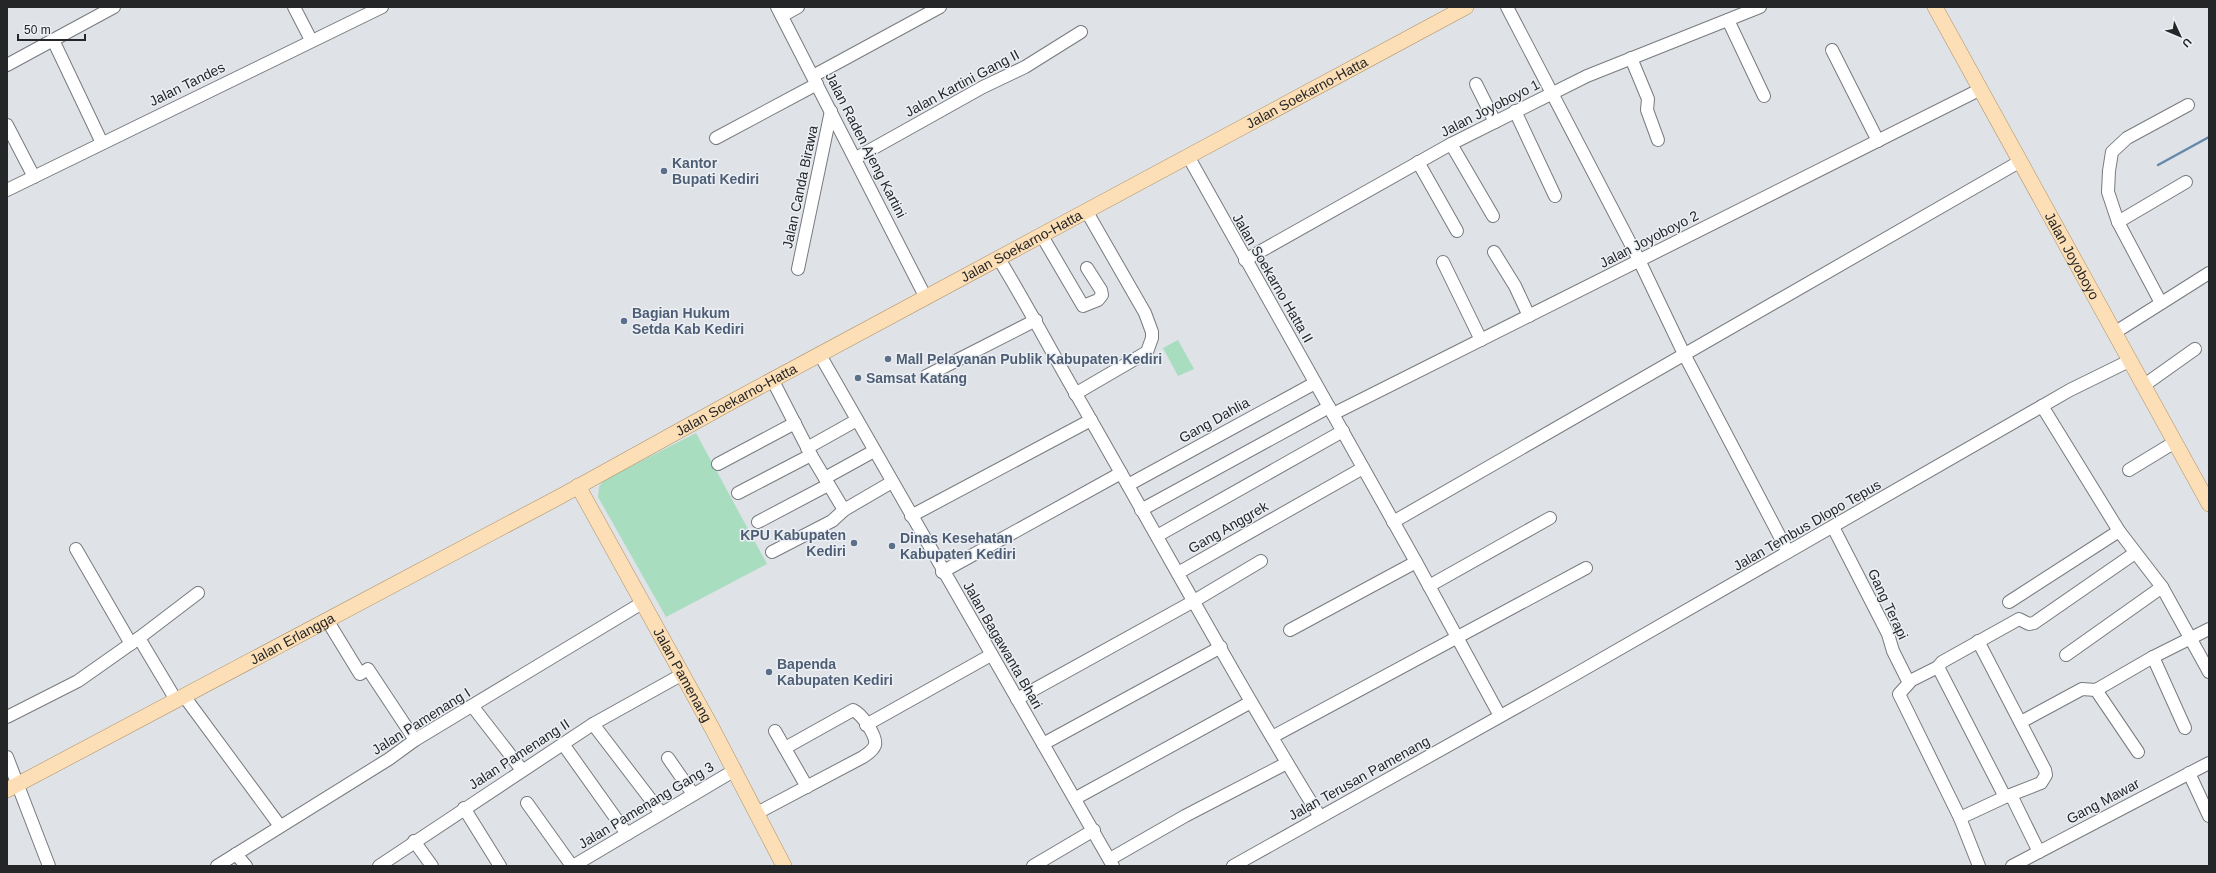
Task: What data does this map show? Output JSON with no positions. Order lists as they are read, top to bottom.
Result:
{
  "streets": {
    "main road": [
      "Jalan Soekarno-Hatta",
      "Jalan Joyoboyo",
      "Jalan Erlangga",
      "Jalan Pamenang"
    ],
    "street": [
      "Jalan Kartini Gang II",
      "Jalan Tandes",
      "Jalan Joyoboyo 1",
      "Jalan Raden Ajeng Kartini",
      "Jalan Canda Birawa",
      "Jalan Joyoboyo 2",
      "Jalan Soekarno Hatta II",
      "Gang Dahlia",
      "Jalan Tembus Dlopo Tepus",
      "Gang Anggrek",
      "Gang Terapi",
      "Jalan Bagawanta Bhari",
      "Jalan Pamenang I",
      "Jalan Pamenang II",
      "Jalan Terusan Pamenang",
      "Gang Mawar",
      "Jalan Pamenang Gang 3"
    ]
  },
  "crossings": [
    ["Jalan Kartini Gang II", "Jalan Raden Ajeng Kartini"],
    ["Jalan Soekarno-Hatta", "Jalan Raden Ajeng Kartini"],
    ["Jalan Soekarno-Hatta", "Jalan Soekarno Hatta II"],
    ["Jalan Soekarno-Hatta", "Jalan Erlangga"],
    ["Jalan Soekarno-Hatta", "Jalan Bagawanta Bhari"],
    ["Jalan Soekarno-Hatta", "Jalan Pamenang"],
    ["Jalan Joyoboyo 1", "Jalan Soekarno Hatta II"],
    ["Jalan Raden Ajeng Kartini", "Jalan Canda Birawa"],
    ["Jalan Joyoboyo 2", "Jalan Joyoboyo"],
    ["Jalan Joyoboyo 2", "Jalan Soekarno Hatta II"],
    ["Jalan Joyoboyo", "Jalan Tembus Dlopo Tepus"],
    ["Jalan Soekarno Hatta II", "Gang Dahlia"],
    ["Jalan Soekarno Hatta II", "Jalan Tembus Dlopo Tepus"],
    ["Jalan Soekarno Hatta II", "Gang Anggrek"],
    ["Jalan Soekarno Hatta II", "Jalan Terusan Pamenang"],
    ["Jalan Tembus Dlopo Tepus", "Gang Terapi"],
    ["Jalan Tembus Dlopo Tepus", "Jalan Terusan Pamenang"],
    ["Jalan Erlangga", "Jalan Pamenang"],
    ["Jalan Pamenang", "Jalan Pamenang I"],
    ["Jalan Pamenang", "Jalan Pamenang II"],
    ["Jalan Pamenang", "Jalan Pamenang Gang 3"]
  ],
  "places": [
    "Kantor Bupati Kediri",
    "Bagian Hukum Setda Kab Kediri",
    "Mall Pelayanan Publik Kabupaten Kediri",
    "Samsat Katang",
    "KPU Kabupaten Kediri",
    "Dinas Kesehatan Kabupaten Kediri",
    "Bapenda Kabupaten Kediri"
  ],
  "scale_bar": "50 m",
  "north": "bottom right"
}
